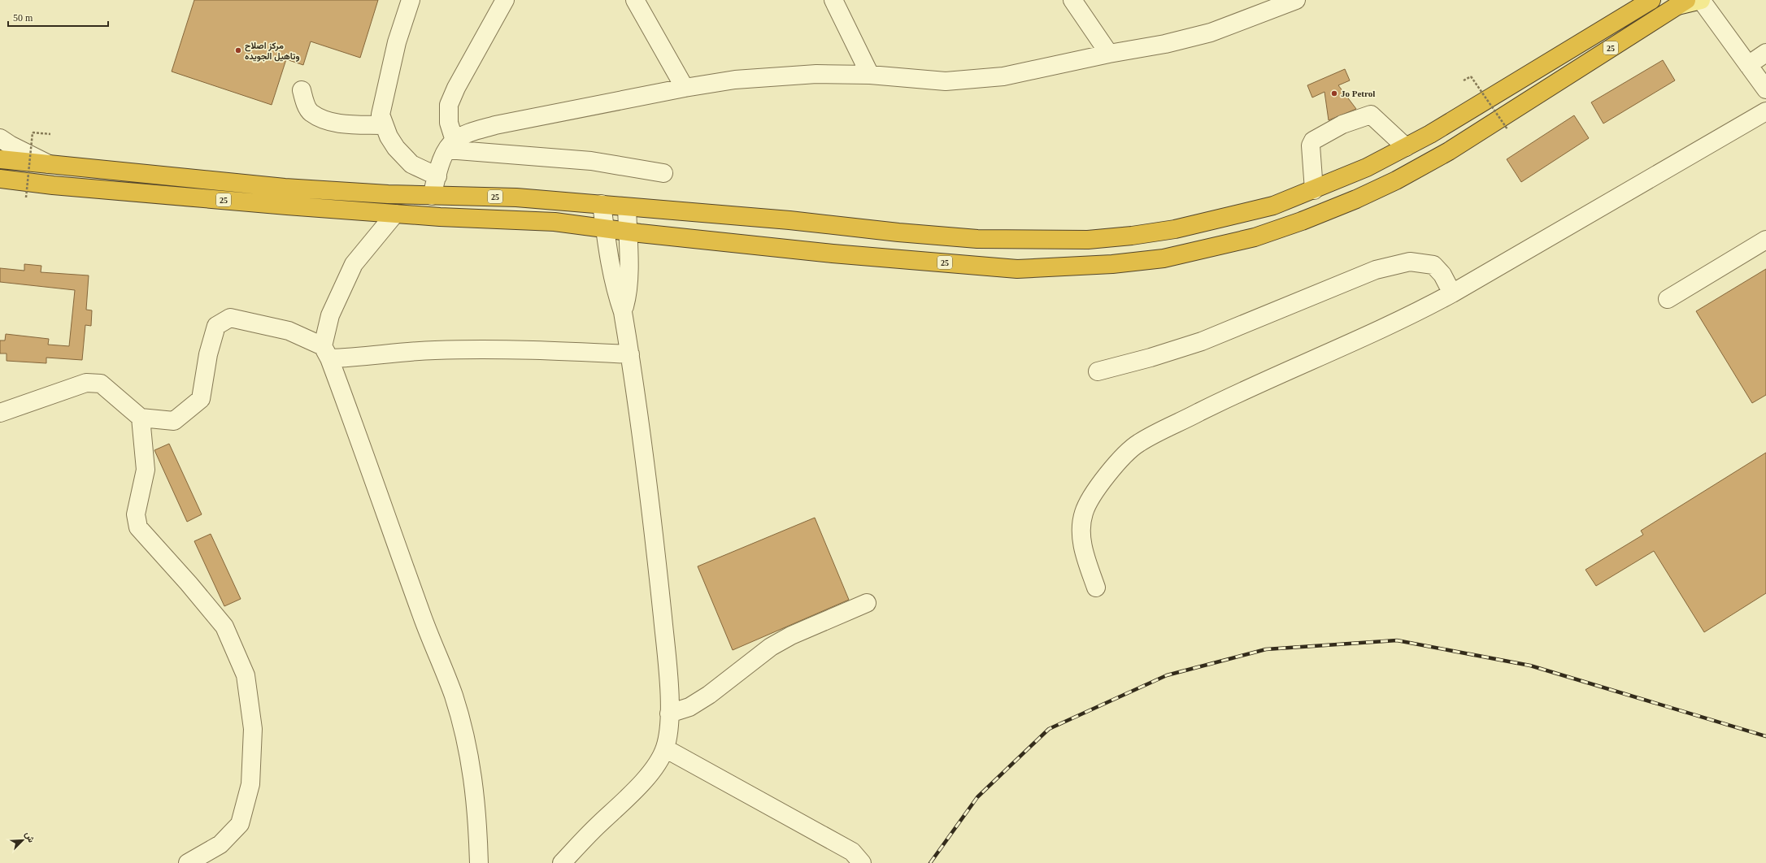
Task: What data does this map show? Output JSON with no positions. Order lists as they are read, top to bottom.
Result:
{
  "streets": {
    "highway": ["25"]
  },
  "places": ["مركز اصلاح وتاهيل الجويده", "Jo Petrol"],
  "scale_bar": "50 m",
  "north": "top right"
}
